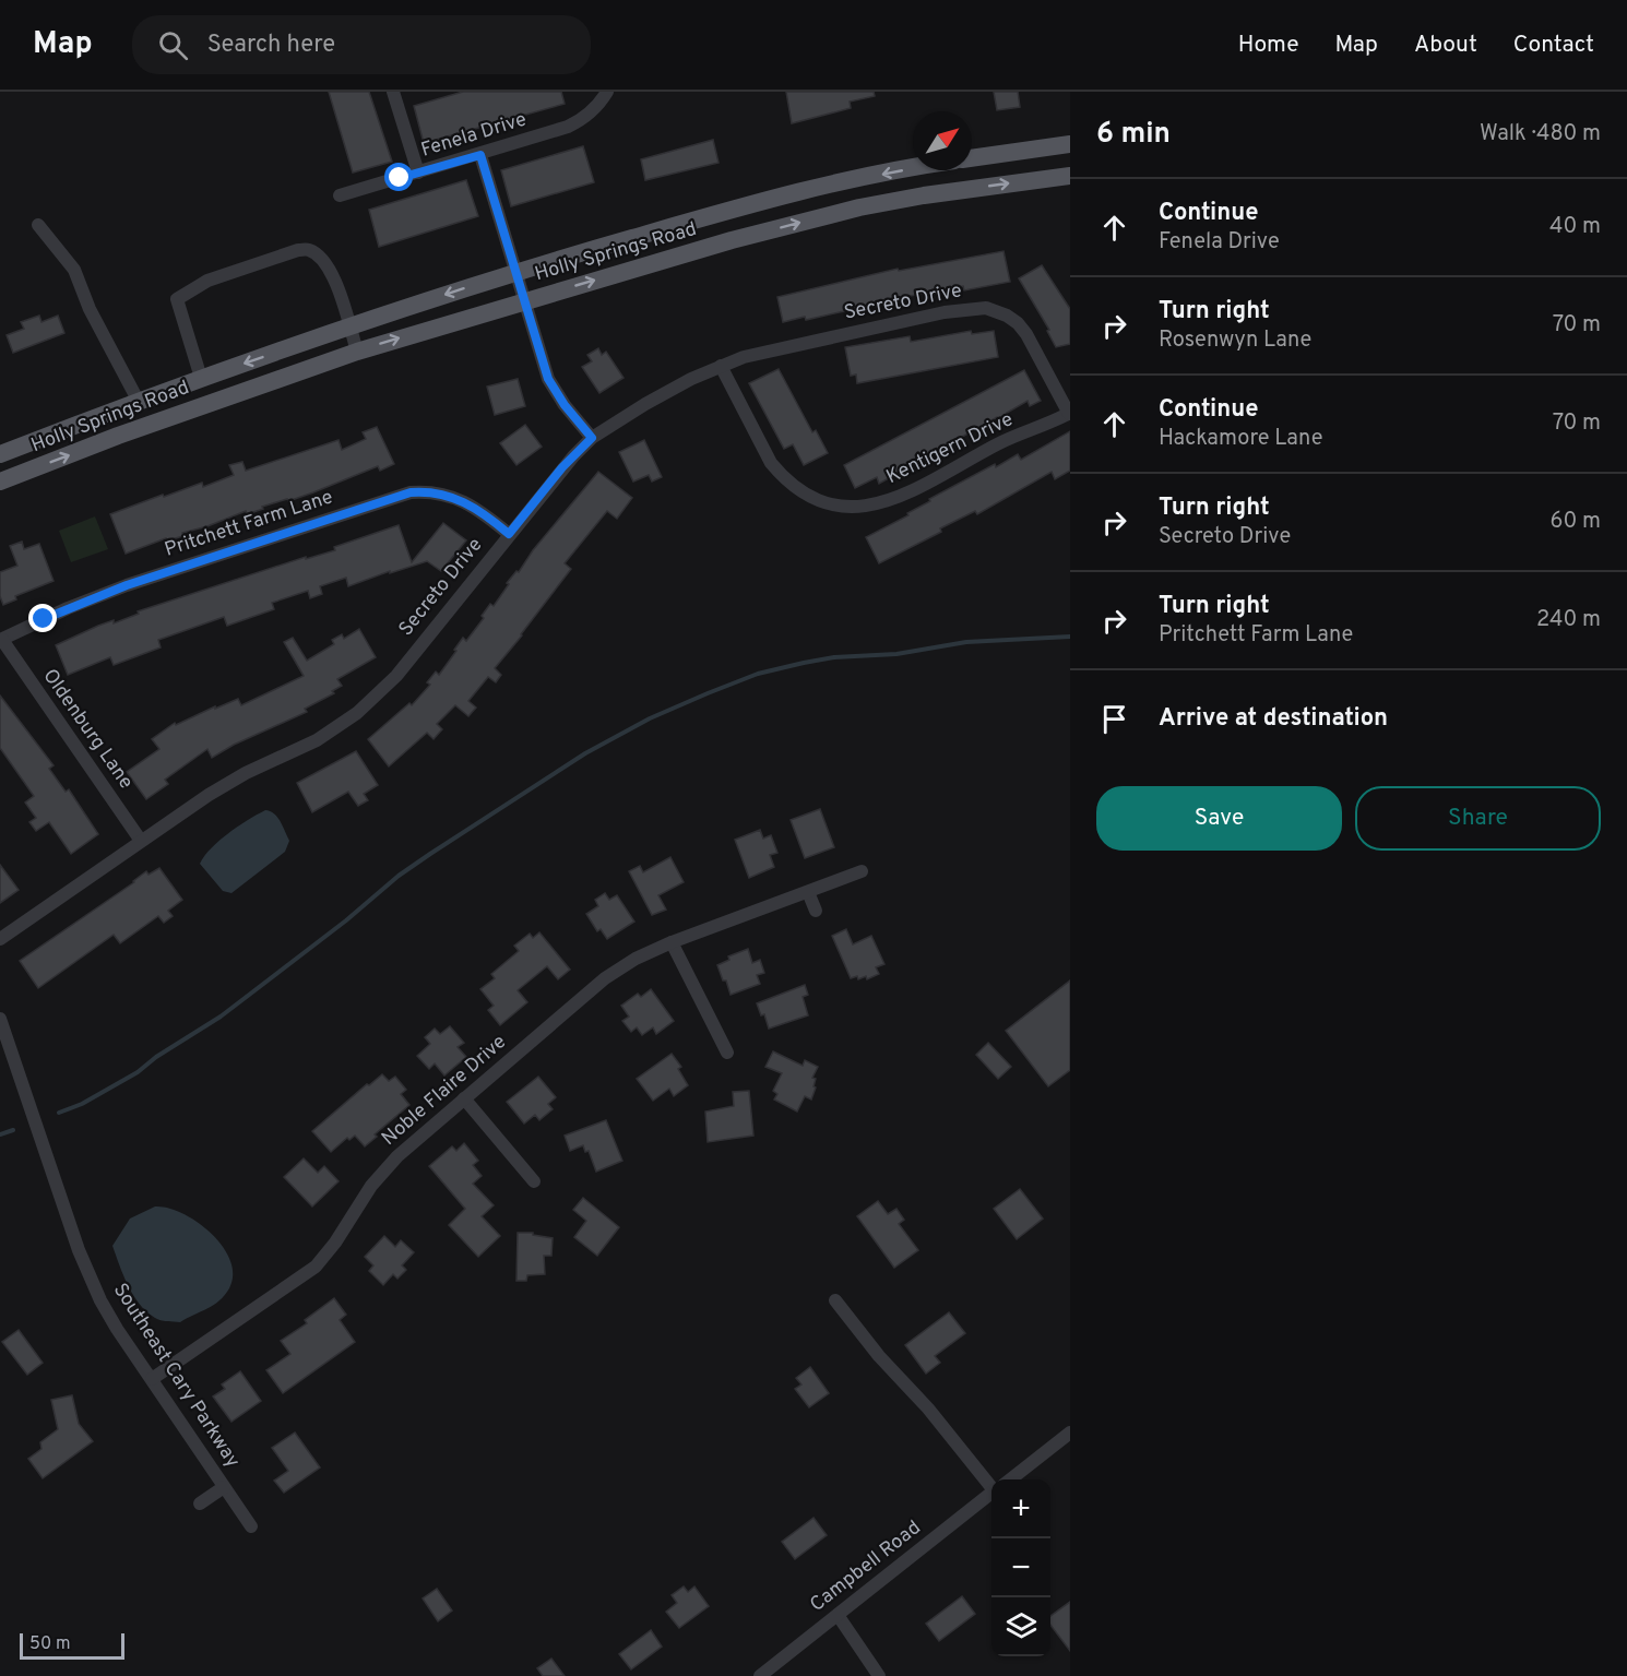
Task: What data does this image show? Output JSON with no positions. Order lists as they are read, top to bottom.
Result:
{
  "streets": {
    "main road": ["Holly Springs Road"],
    "street": [
      "Fenela Drive",
      "Secreto Drive",
      "Kentigern Drive",
      "Pritchett Farm Lane",
      "Oldenburg Lane",
      "Noble Flaire Drive",
      "Southeast Cary Parkway",
      "Campbell Road"
    ]
  },
  "crossings": [
    ["Secreto Drive", "Kentigern Drive"],
    ["Secreto Drive", "Pritchett Farm Lane"],
    ["Secreto Drive", "Oldenburg Lane"],
    ["Pritchett Farm Lane", "Oldenburg Lane"],
    ["Noble Flaire Drive", "Southeast Cary Parkway"]
  ],
  "scale_bar": "50 m",
  "north": "top right",
  "page": {
    "header": "Map",
    "search": "Search here",
    "nav": [
      "Home",
      "Map",
      "About",
      "Contact"
    ],
    "heading": ["6 min", "Walk · 480 m"],
    "list": [
      ["Continue", "Fenela Drive", "40 m"],
      ["Turn right", "Rosenwyn Lane", "70 m"],
      ["Continue", "Hackamore Lane", "70 m"],
      ["Turn right", "Secreto Drive", "60 m"],
      ["Turn right", "Pritchett Farm Lane", "240 m"],
      "Arrive at destination"
    ],
    "buttons": ["Save", "Share"],
    "map_buttons": ["+", "−"],
    "scale": "50 m"
  }
}
